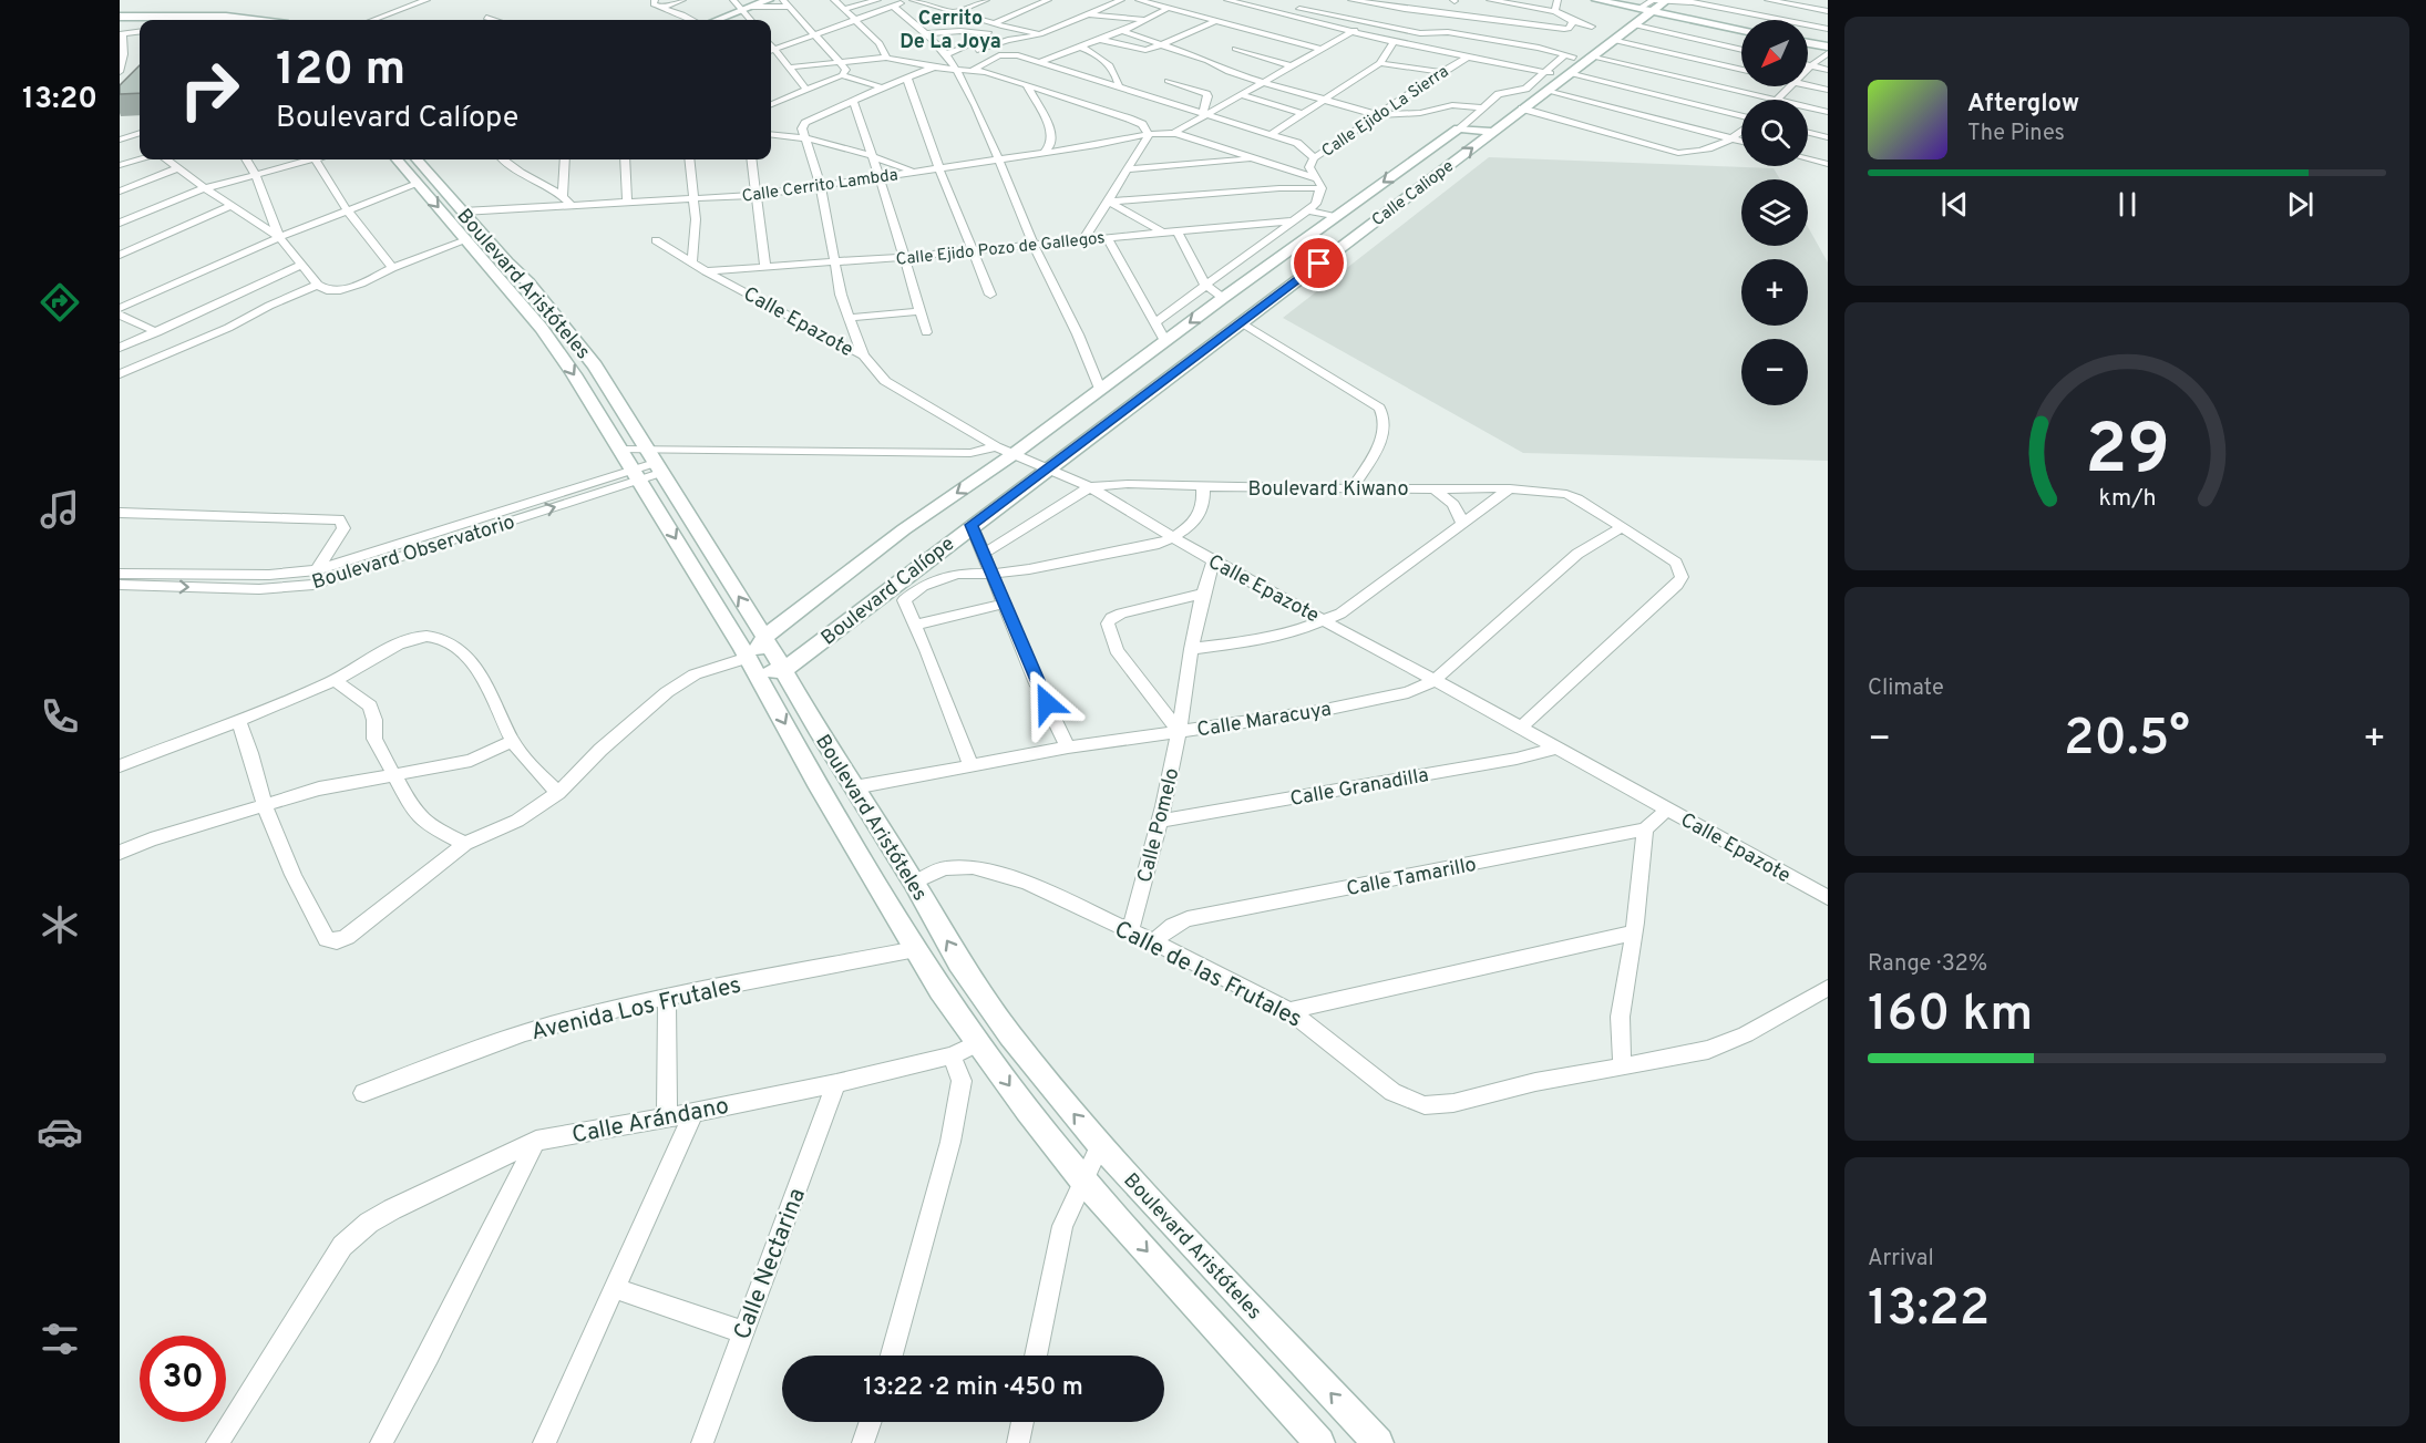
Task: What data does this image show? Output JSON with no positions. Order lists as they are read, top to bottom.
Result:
{
  "streets": {
    "street": [
      "Calle Ejido La Sierra",
      "Calle Cerrito Lambda",
      "Calle Caliope",
      "Calle Ejido Pozo de Gallegos",
      "Boulevard Aristóteles",
      "Calle Epazote",
      "Boulevard Kiwano",
      "Boulevard Observatorio",
      "Boulevard Calíope",
      "Calle Maracuya",
      "Calle Granadilla",
      "Calle Pomelo",
      "Calle Tamarillo",
      "Calle de las Frutales",
      "Avenida Los Frutales",
      "Calle Arándano",
      "Calle Nectarina"
    ]
  },
  "crossings": [
    ["Calle Ejido La Sierra", "Calle Ejido Pozo de Gallegos"],
    ["Calle Cerrito Lambda", "Boulevard Aristóteles"],
    ["Calle Caliope", "Calle Epazote"],
    ["Calle Caliope", "Boulevard Calíope"],
    ["Calle Ejido Pozo de Gallegos", "Calle Epazote"],
    ["Boulevard Aristóteles", "Boulevard Observatorio"],
    ["Boulevard Aristóteles", "Boulevard Calíope"],
    ["Boulevard Aristóteles", "Calle Maracuya"],
    ["Boulevard Aristóteles", "Calle de las Frutales"],
    ["Boulevard Aristóteles", "Avenida Los Frutales"],
    ["Boulevard Aristóteles", "Calle Arándano"],
    ["Calle Epazote", "Boulevard Kiwano"],
    ["Calle Epazote", "Boulevard Calíope"],
    ["Calle Epazote", "Calle Maracuya"],
    ["Calle Epazote", "Calle Granadilla"],
    ["Calle Epazote", "Calle Pomelo"],
    ["Boulevard Kiwano", "Calle Maracuya"],
    ["Calle Maracuya", "Calle Pomelo"],
    ["Calle Granadilla", "Calle Pomelo"],
    ["Calle Pomelo", "Calle de las Frutales"],
    ["Calle Tamarillo", "Calle de las Frutales"],
    ["Calle Arándano", "Calle Nectarina"]
  ],
  "districts": ["Cerrito De La Joya"],
  "north": "bottom left",
  "page": {
    "tabs": "13:20",
    "map_buttons": ["+", "−"],
    "turn": ["120 m", "Boulevard Calíope"],
    "song": ["Afterglow", "The Pines"],
    "tile": [
      "Climate",
      ["Range · 32%", "160 km"],
      ["Arrival", "13:22"]
    ],
    "heat": ["−", "20.5°", "+"],
    "limit": "30",
    "trip": "13:22 · 2 min · 450 m",
    "gauge": ["29", "km/h"]
  }
}
